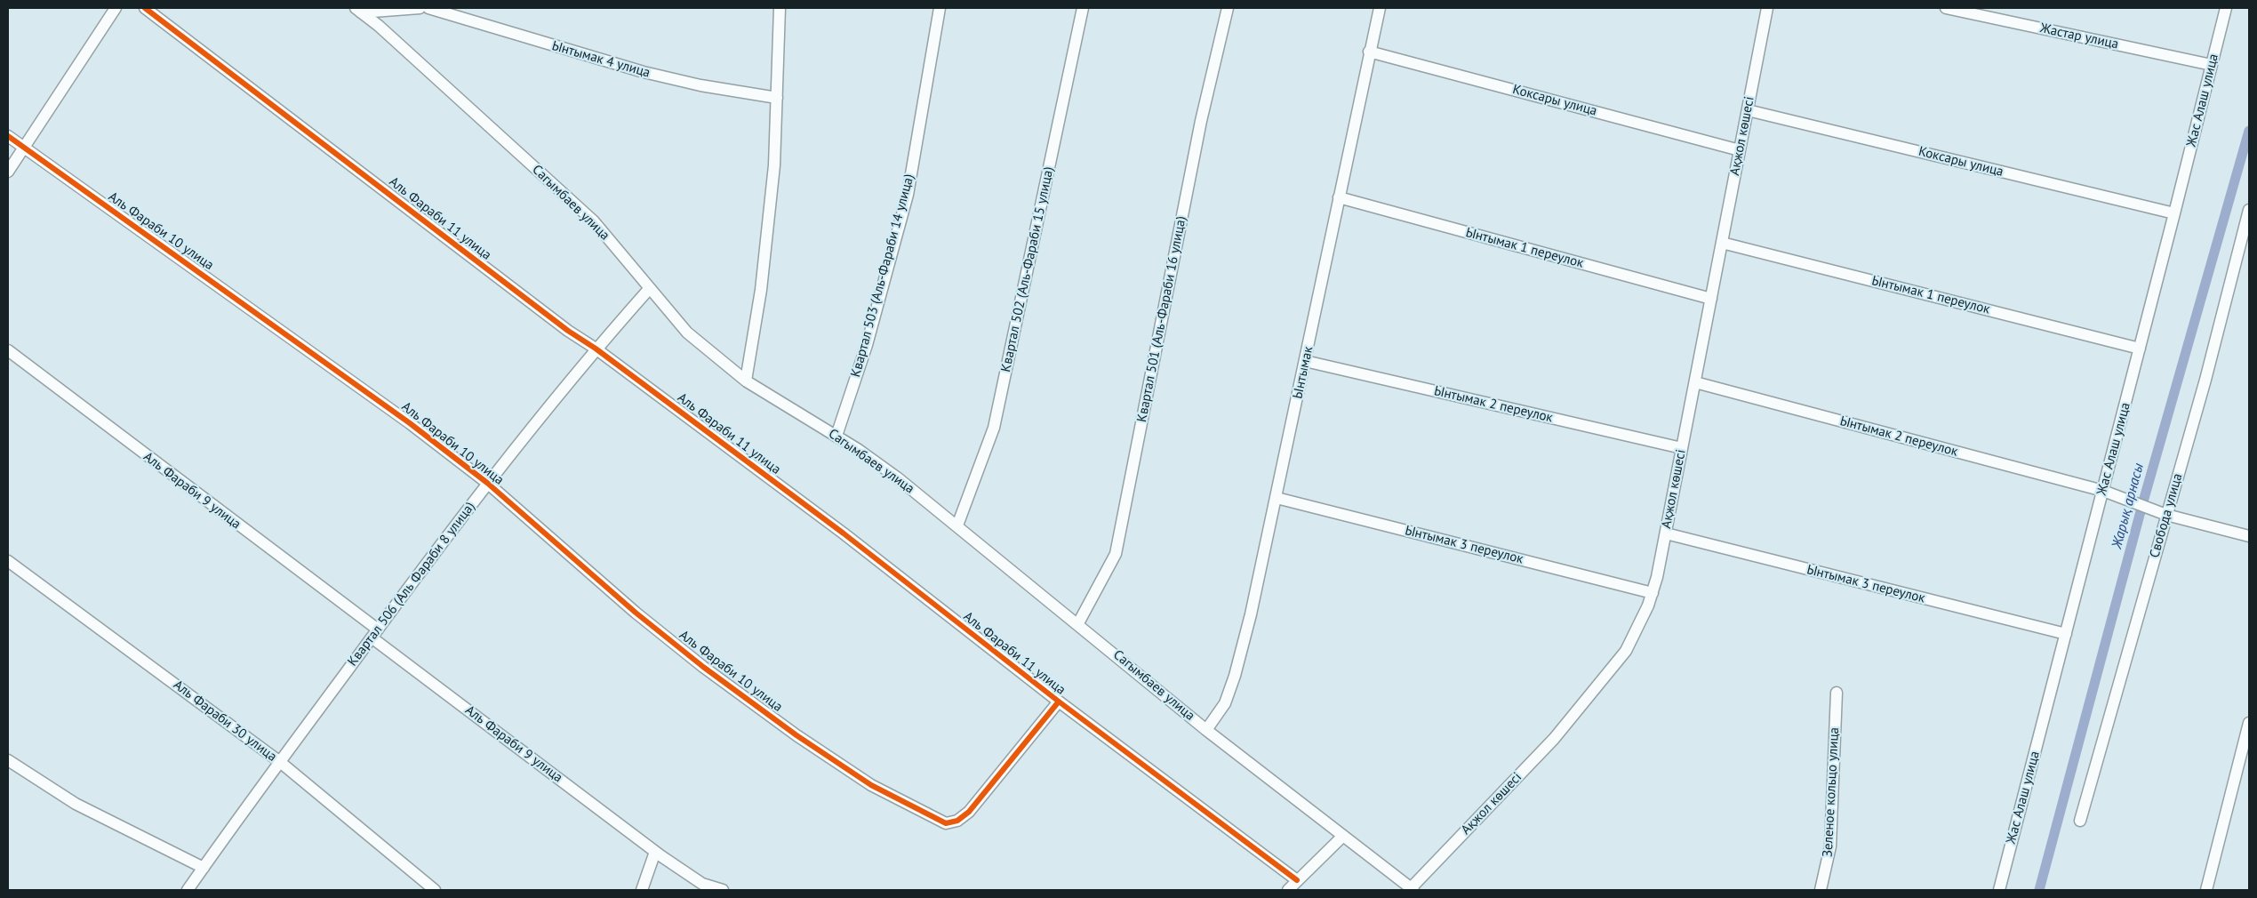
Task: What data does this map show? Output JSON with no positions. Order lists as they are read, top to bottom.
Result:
{
  "streets": {
    "street": [
      "Жастар улица",
      "Ынтымак 4 улица",
      "Коксары улица",
      "Жас Алаш улица",
      "Ақжол көшесі",
      "Сагымбаев улица",
      "Аль Фараби 11 улица",
      "Аль Фараби 10 улица",
      "Ынтымак 1 переулок",
      "Квартал 502 (Аль-Фараби 15 улица)",
      "Квартал 503 (Аль-Фараби 14 улица)",
      "Квартал 501 (Аль-Фараби 16 улица)",
      "Ынтымак",
      "Ынтымак 2 переулок",
      "Аль Фараби 9 улица",
      "Свобода улица",
      "Ынтымак 3 переулок",
      "Квартал 506 (Аль Фараби 8 улица)",
      "Аль Фараби 30 улица",
      "Зеленое кольцо улица"
    ]
  },
  "crossings": [
    ["Жастар улица", "Жас Алаш улица"],
    ["Коксары улица", "Жас Алаш улица"],
    ["Коксары улица", "Ақжол көшесі"],
    ["Коксары улица", "Ынтымак"],
    ["Жас Алаш улица", "Ынтымак 1 переулок"],
    ["Жас Алаш улица", "Ынтымак 2 переулок"],
    ["Жас Алаш улица", "Ынтымак 3 переулок"],
    ["Ақжол көшесі", "Сагымбаев улица"],
    ["Ақжол көшесі", "Ынтымак 1 переулок"],
    ["Ақжол көшесі", "Ынтымак 2 переулок"],
    ["Ақжол көшесі", "Ынтымак 3 переулок"],
    ["Сагымбаев улица", "Квартал 502 (Аль-Фараби 15 улица)"],
    ["Сагымбаев улица", "Квартал 503 (Аль-Фараби 14 улица)"],
    ["Сагымбаев улица", "Квартал 501 (Аль-Фараби 16 улица)"],
    ["Сагымбаев улица", "Ынтымак"],
    ["Сагымбаев улица", "Квартал 506 (Аль Фараби 8 улица)"],
    ["Аль Фараби 11 улица", "Аль Фараби 10 улица"],
    ["Аль Фараби 11 улица", "Квартал 506 (Аль Фараби 8 улица)"],
    ["Аль Фараби 10 улица", "Квартал 506 (Аль Фараби 8 улица)"],
    ["Ынтымак 1 переулок", "Ынтымак"],
    ["Ынтымак", "Ынтымак 2 переулок"],
    ["Ынтымак", "Ынтымак 3 переулок"],
    ["Ынтымак 2 переулок", "Свобода улица"],
    ["Аль Фараби 9 улица", "Квартал 506 (Аль Фараби 8 улица)"],
    ["Квартал 506 (Аль Фараби 8 улица)", "Аль Фараби 30 улица"]
  ],
  "water": ["Жарық арнасы"]
}
